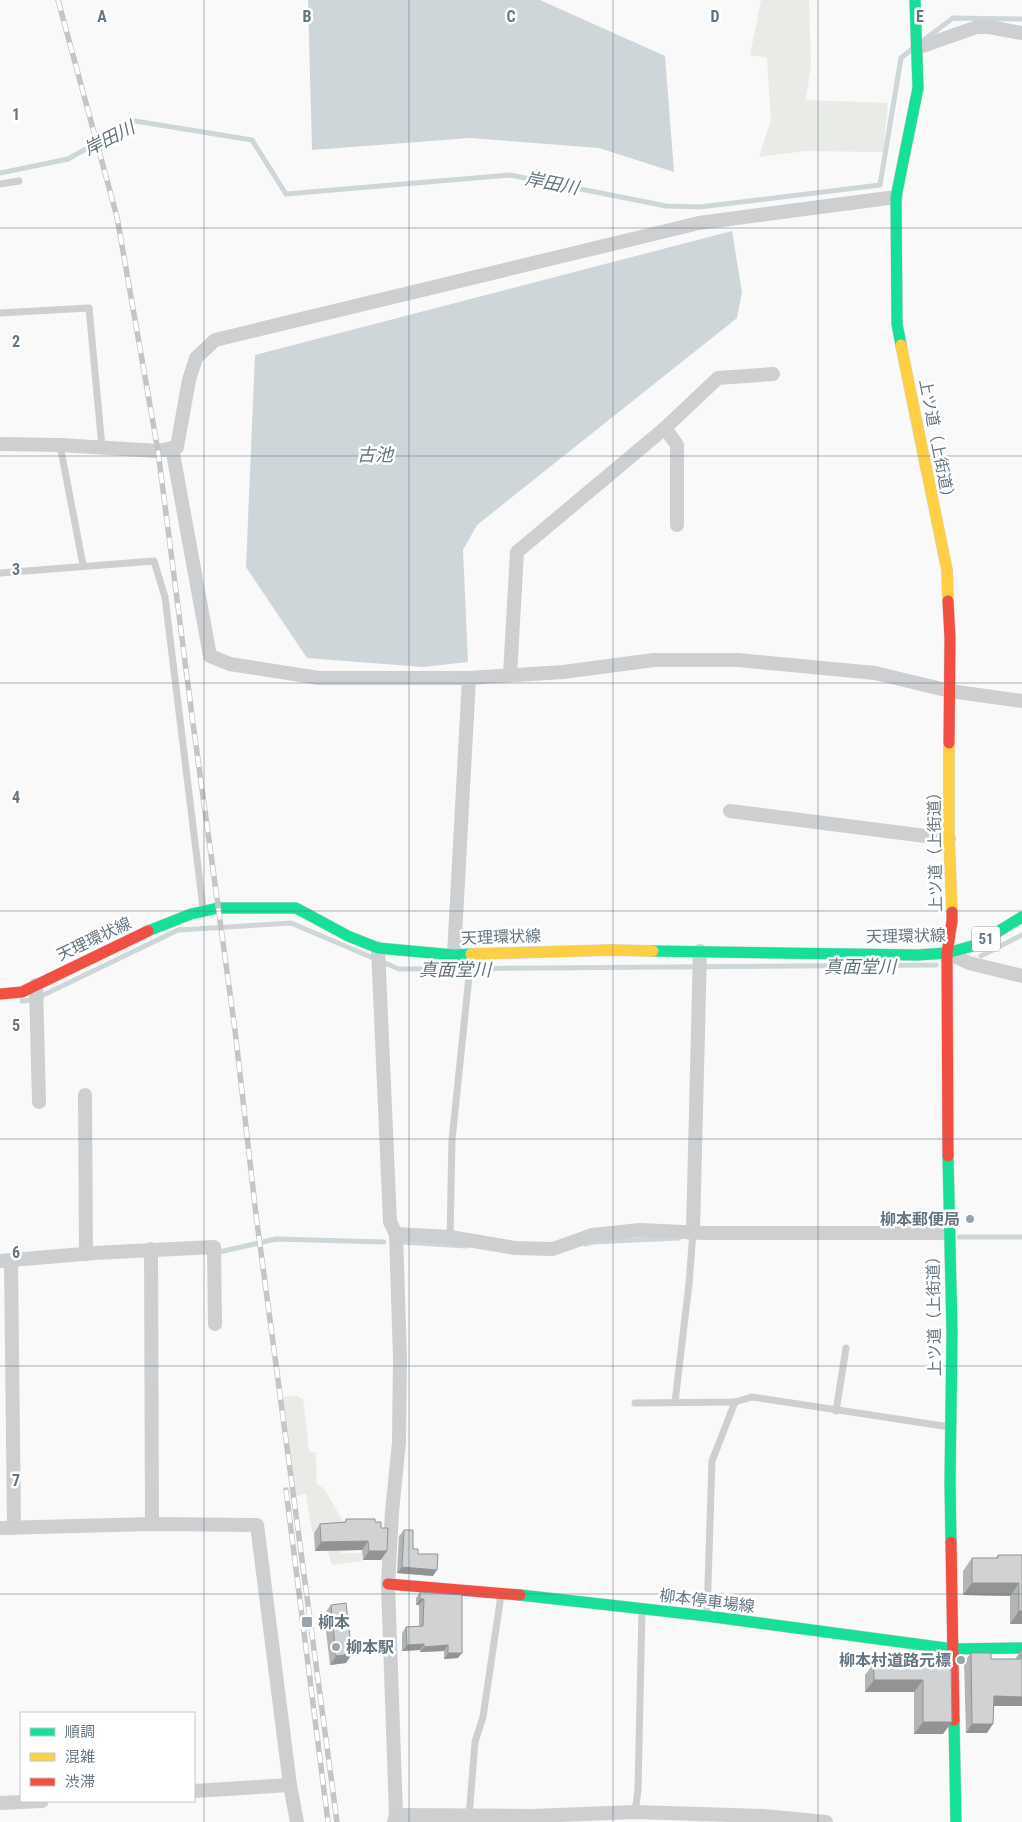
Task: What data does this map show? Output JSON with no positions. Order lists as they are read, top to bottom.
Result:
{
  "streets": {
    "street": [
      "上ツ道（上街道）",
      "天理環状線",
      "51",
      "柳本停車場線"
    ]
  },
  "crossings": [
    ["上ツ道（上街道）", "天理環状線"],
    ["上ツ道（上街道）", "柳本停車場線"]
  ],
  "water": ["岸田川", "古池", "真面堂川"],
  "places": {
    "other": ["柳本郵便局", "柳本駅", "柳本村道路元標"],
    "transit": ["柳本"]
  },
  "legend": ["順調", "混雑", "渋滞"],
  "grid": {
    "columns": [
      "A",
      "B",
      "C",
      "D",
      "E"
    ],
    "rows": [
      "1",
      "2",
      "3",
      "4",
      "5",
      "6",
      "7"
    ]
  }
}
